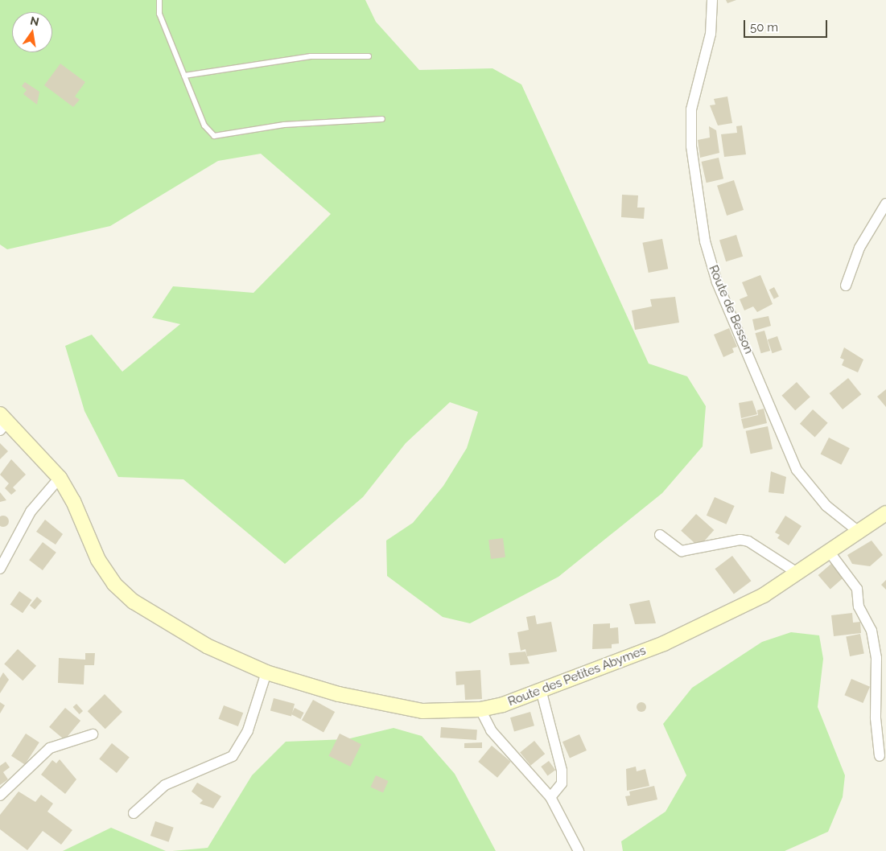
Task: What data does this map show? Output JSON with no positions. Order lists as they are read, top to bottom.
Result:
{
  "streets": {
    "main road": ["Route des Petites Abymes"],
    "street": ["Route de Besson"]
  },
  "crossings": [
    ["Route de Besson", "Route des Petites Abymes"]
  ],
  "scale_bar": "50 m",
  "north": "top"
}
